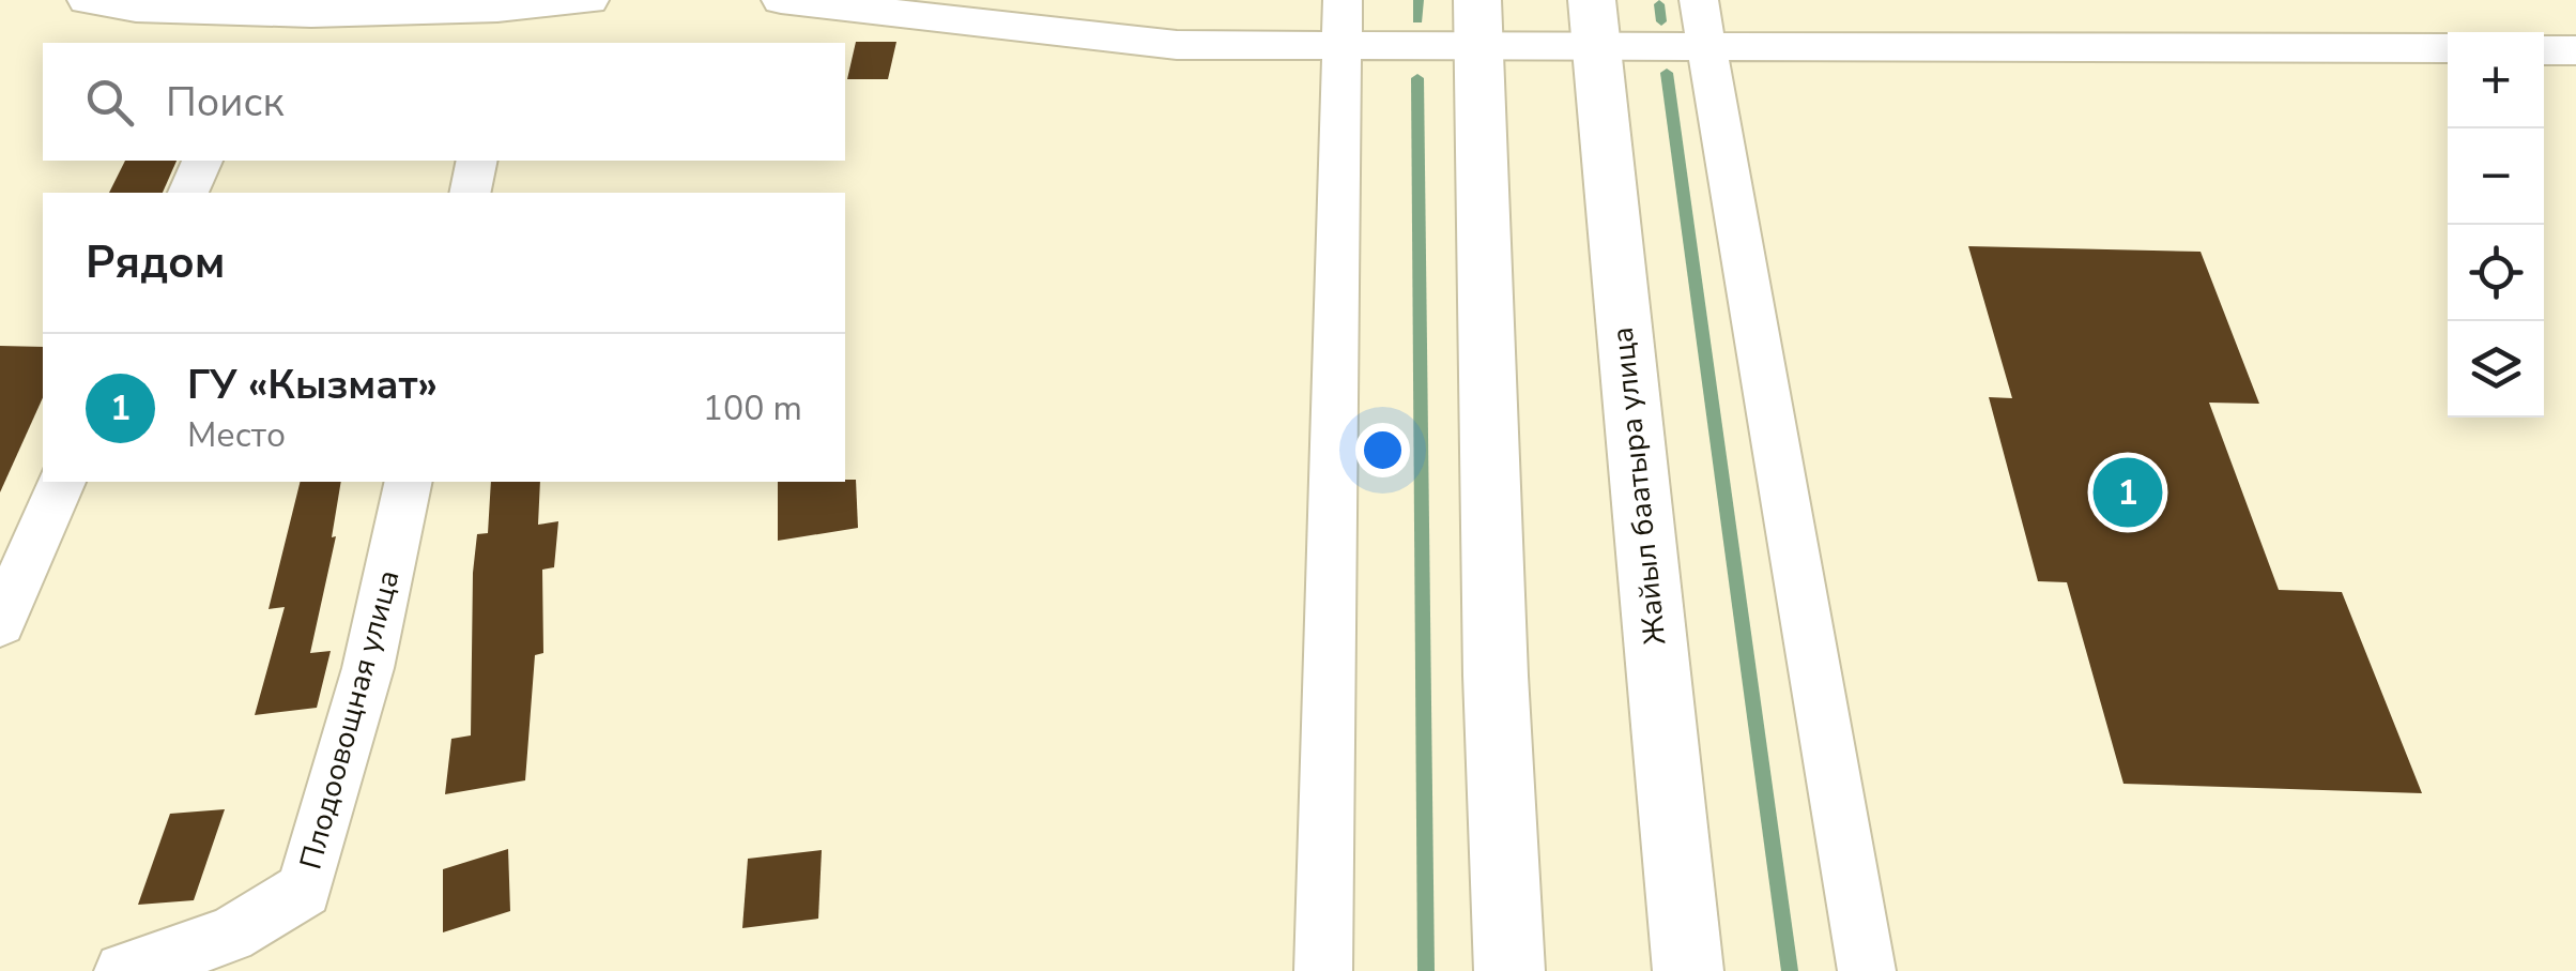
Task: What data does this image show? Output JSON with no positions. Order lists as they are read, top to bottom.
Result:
{
  "streets": {
    "main road": ["Жайыл баатыра улица"],
    "street": ["Плодоовощная улица"]
  },
  "page": {
    "map_buttons": ["+", "−"],
    "search": "Поиск",
    "heading": "Рядом",
    "list": [
      {
        "mark": "1",
        "name": "ГУ «Кызмат»",
        "note": "Место",
        "value": "100 m"
      }
    ],
    "pins": "1"
  }
}
